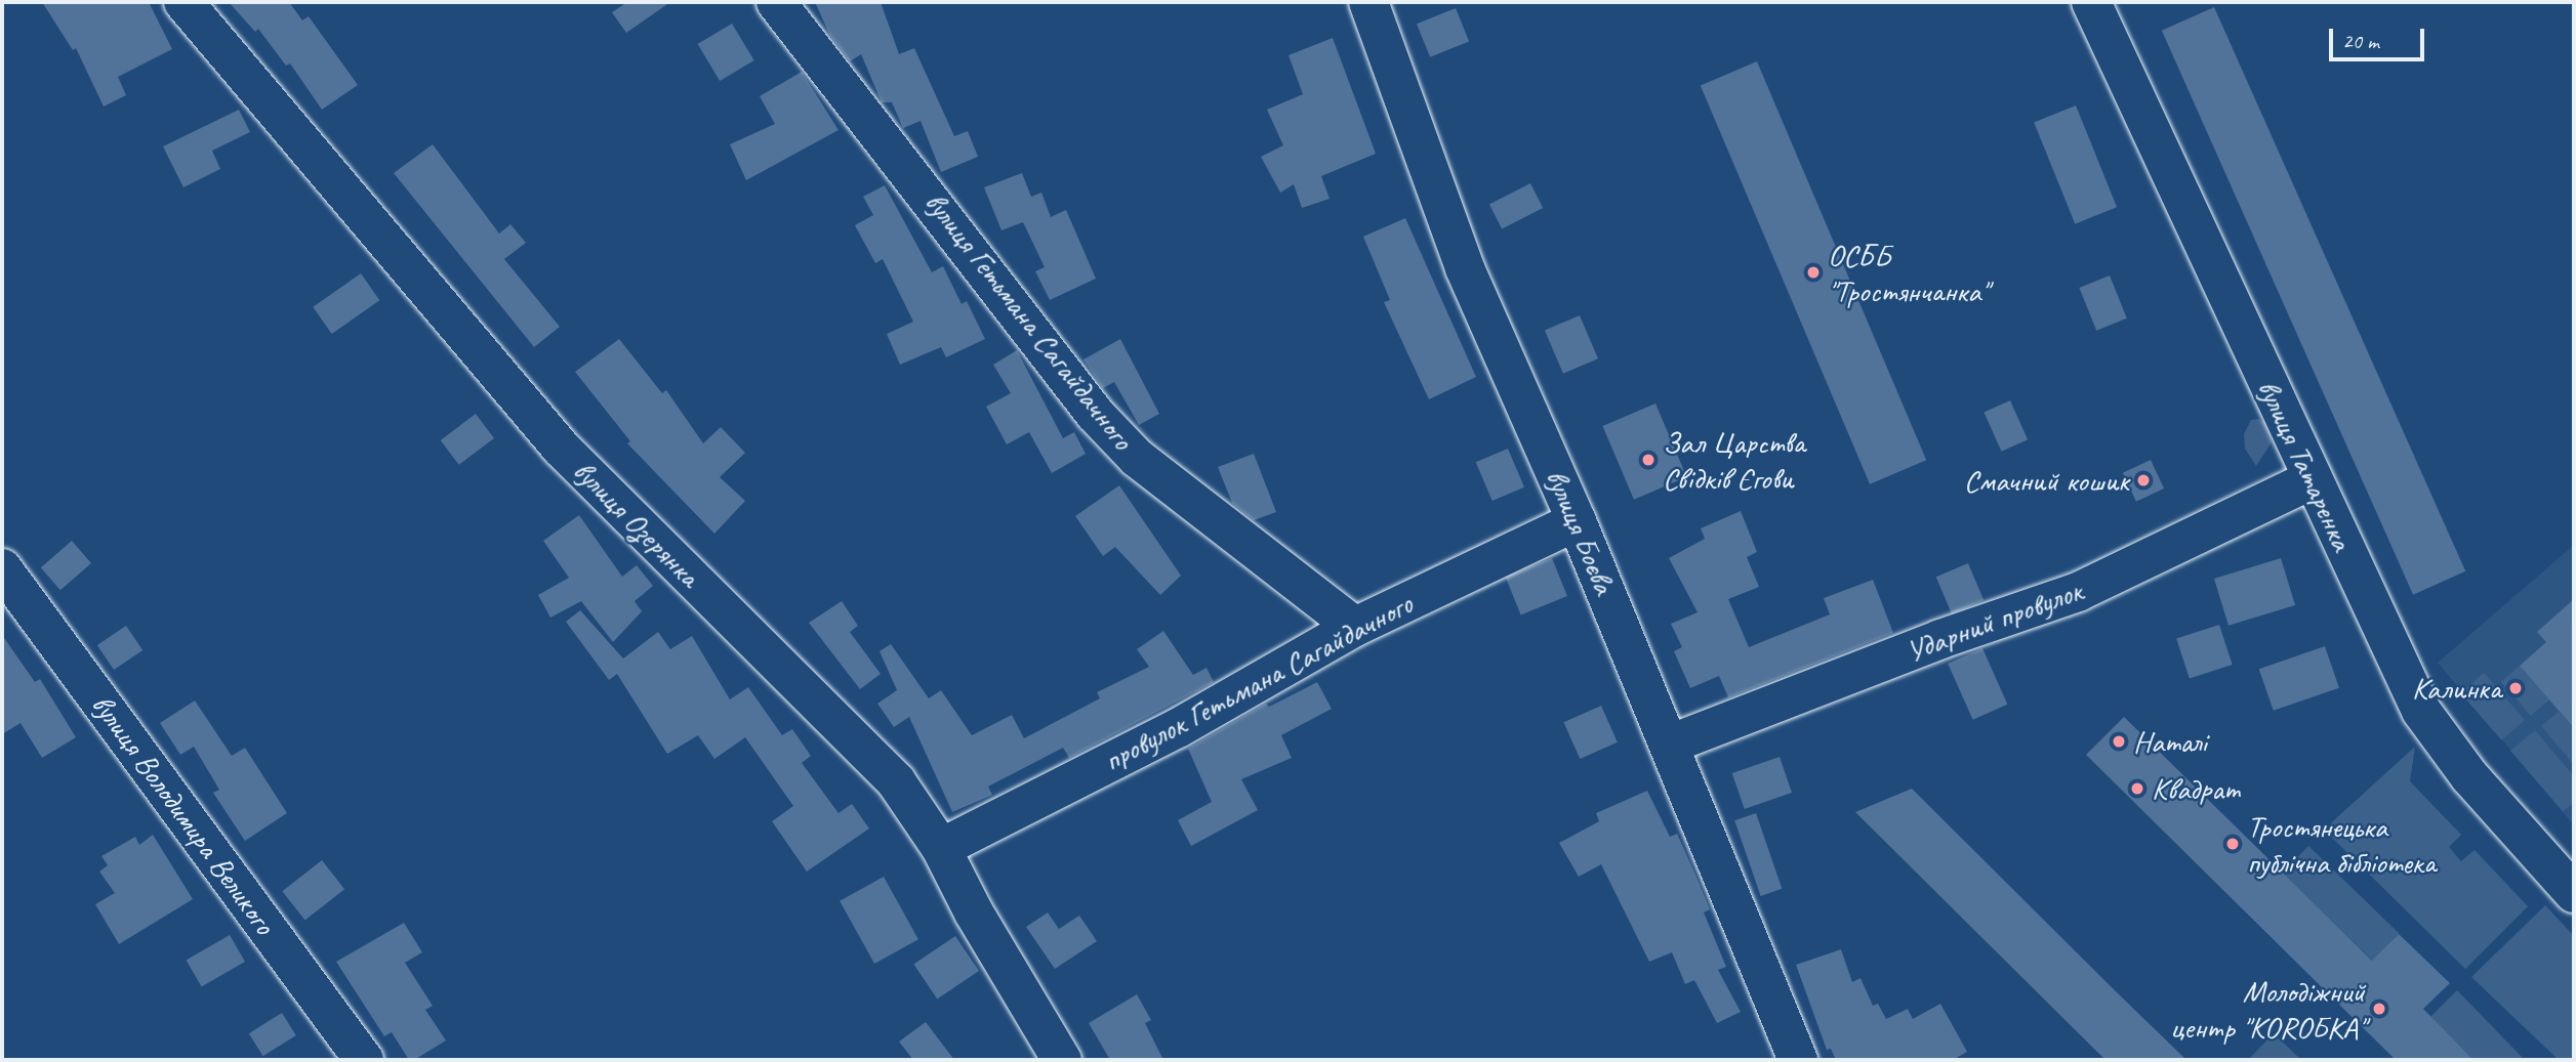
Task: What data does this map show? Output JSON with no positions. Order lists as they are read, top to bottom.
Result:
{
  "streets": {
    "street": [
      "вулиця Гетьмана Сагайдачного",
      "вулиця Татаренка",
      "вулиця Озерянка",
      "вулиця Боєва",
      "Ударний провулок",
      "провулок Гетьмана Сагайдачного",
      "вулиця Володимира Великого"
    ]
  },
  "crossings": [
    ["вулиця Гетьмана Сагайдачного", "провулок Гетьмана Сагайдачного"],
    ["вулиця Татаренка", "Ударний провулок"],
    ["вулиця Озерянка", "провулок Гетьмана Сагайдачного"],
    ["вулиця Боєва", "Ударний провулок"],
    ["вулиця Боєва", "провулок Гетьмана Сагайдачного"]
  ],
  "places": [
    "ОСББ \"Тростянчанка\"",
    "Зал Царства Свідків Єгови",
    "Смачний кошик",
    "Калинка",
    "Наталі",
    "Квадрат",
    "Тростянецька публічна бібліотека",
    "Молодіжний центр \"КОRОБКА\""
  ],
  "scale_bar": "20 m"
}
